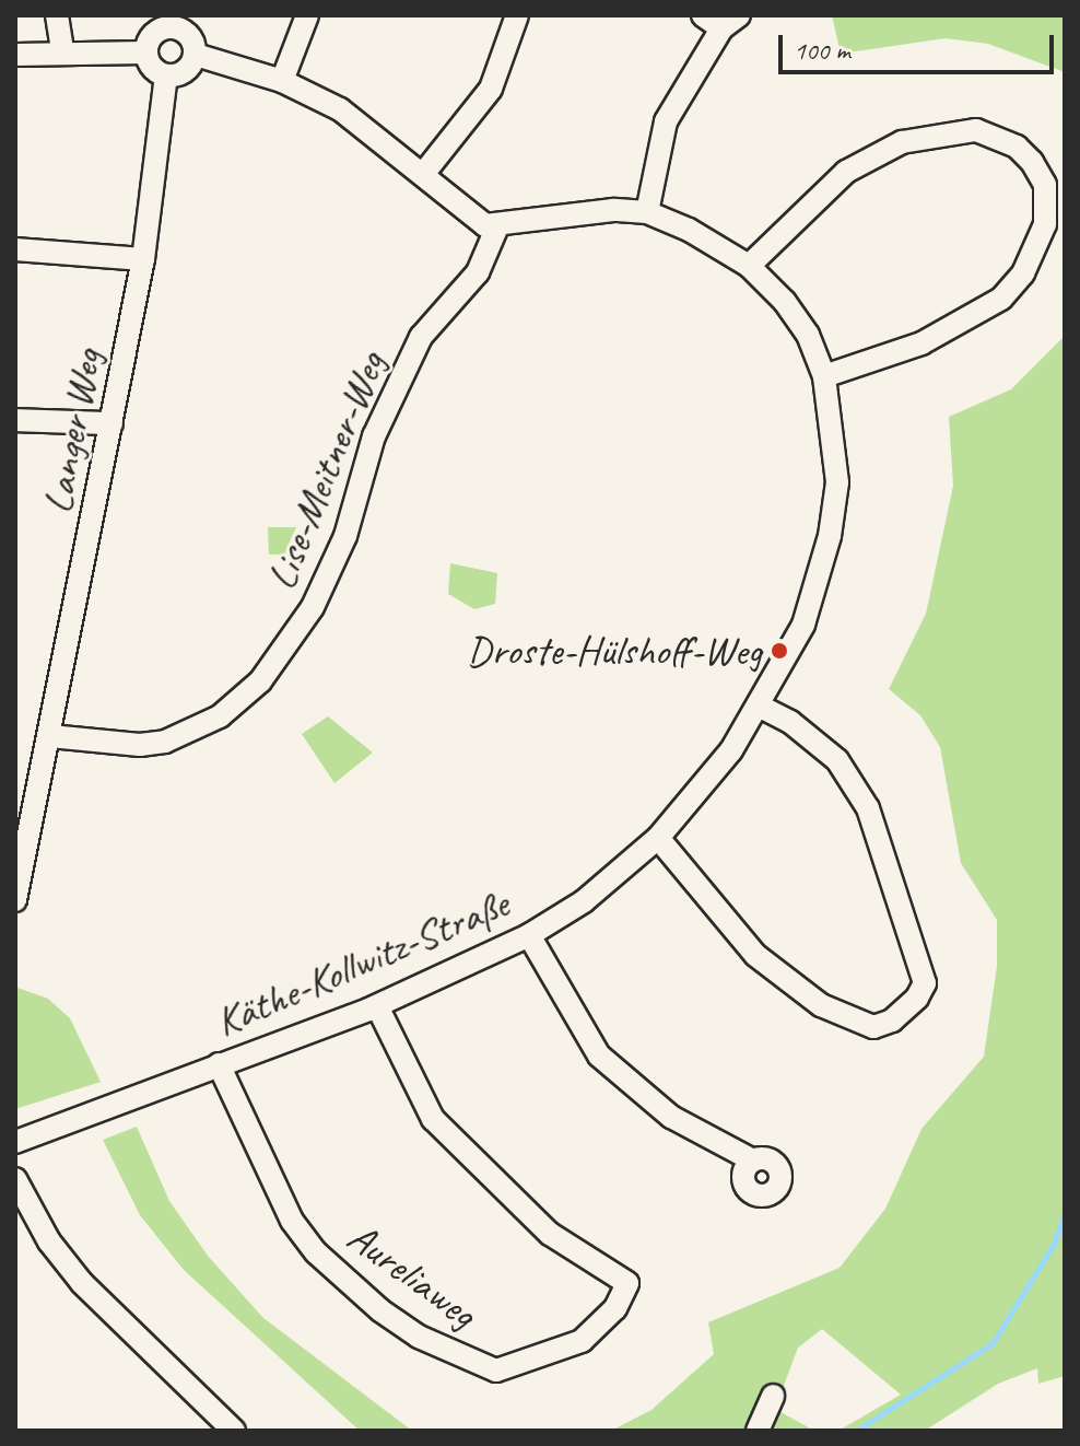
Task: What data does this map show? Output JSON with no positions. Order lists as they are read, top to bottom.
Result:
{
  "streets": {
    "street": [
      "Langer Weg",
      "Lise-Meitner-Weg",
      "Käthe-Kollwitz-Straße",
      "Aureliaweg"
    ]
  },
  "crossings": [
    ["Langer Weg", "Lise-Meitner-Weg"],
    ["Lise-Meitner-Weg", "Käthe-Kollwitz-Straße"],
    ["Käthe-Kollwitz-Straße", "Aureliaweg"]
  ],
  "places": ["Droste-Hülshoff-Weg"],
  "scale_bar": "100 m"
}
